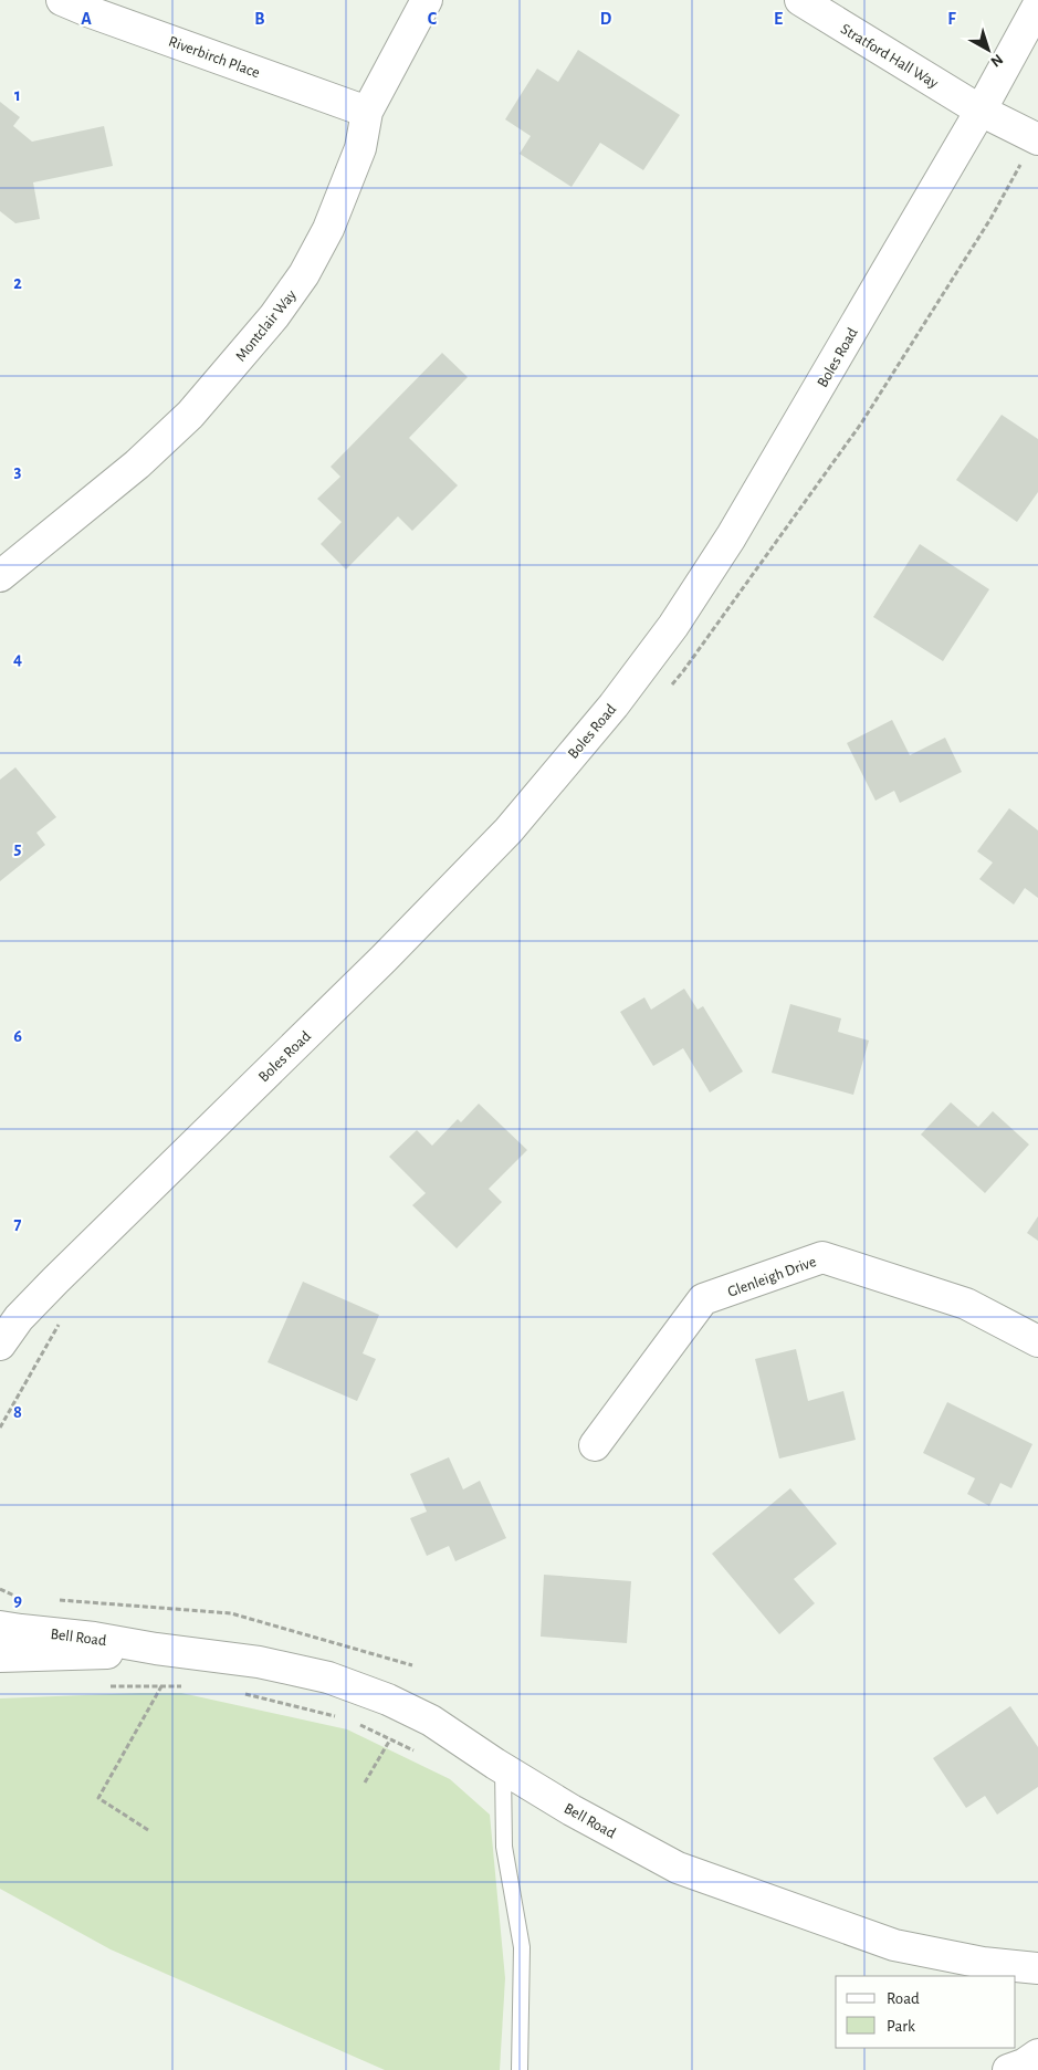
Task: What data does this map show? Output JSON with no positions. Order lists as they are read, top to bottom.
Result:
{
  "streets": {
    "street": [
      "Stratford Hall Way",
      "Riverbirch Place",
      "Montclair Way",
      "Boles Road",
      "Glenleigh Drive",
      "Bell Road"
    ]
  },
  "crossings": [
    ["Stratford Hall Way", "Boles Road"],
    ["Riverbirch Place", "Montclair Way"]
  ],
  "legend": ["Road", "Park"],
  "north": "bottom right",
  "grid": {
    "columns": [
      "A",
      "B",
      "C",
      "D",
      "E",
      "F"
    ],
    "rows": [
      "1",
      "2",
      "3",
      "4",
      "5",
      "6",
      "7",
      "8",
      "9"
    ]
  }
}
